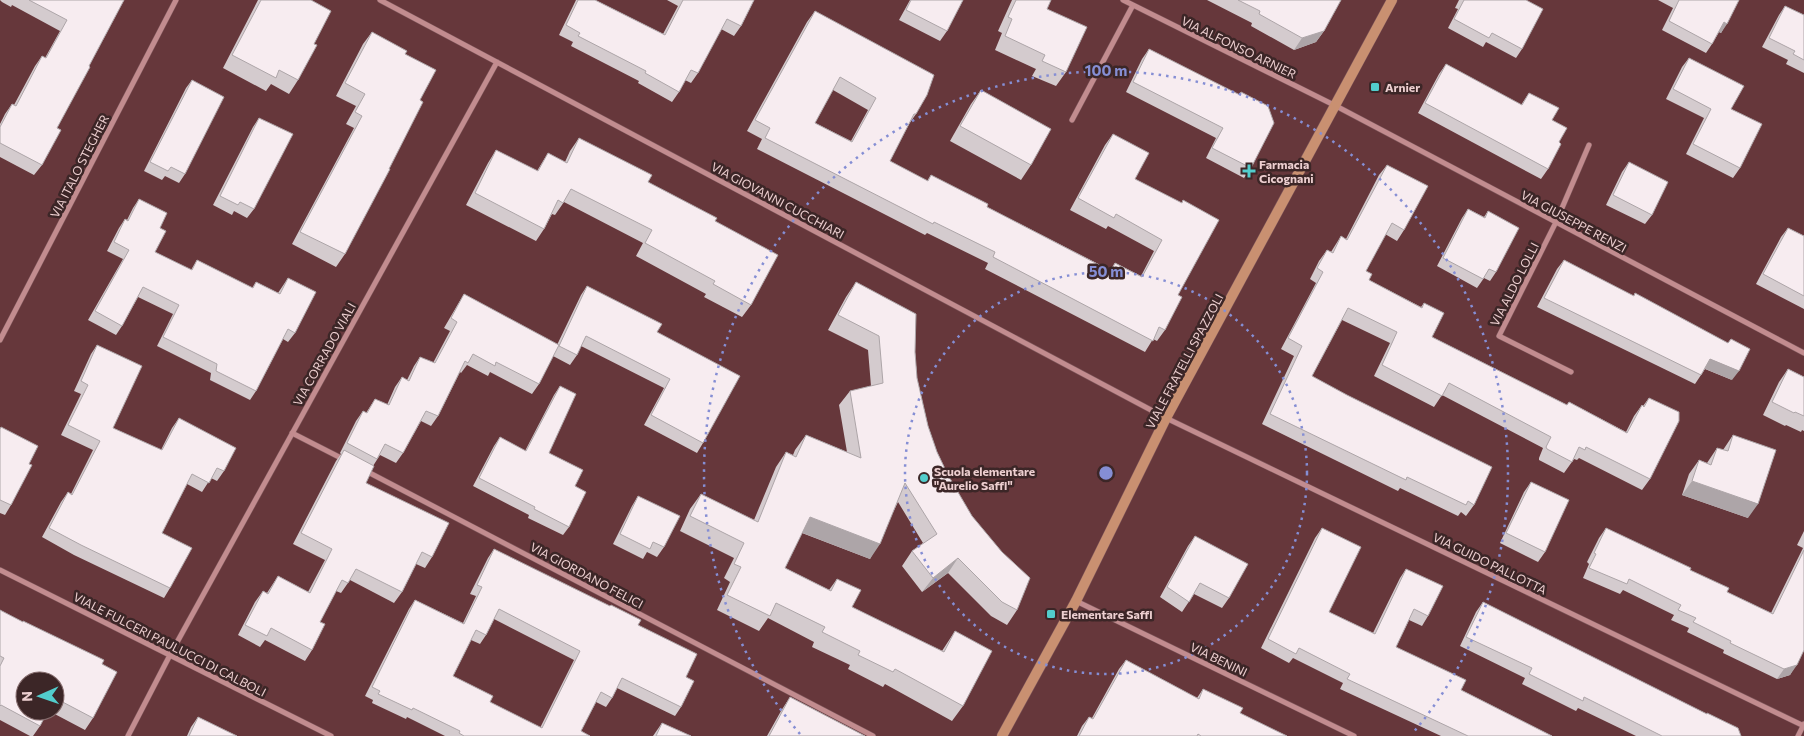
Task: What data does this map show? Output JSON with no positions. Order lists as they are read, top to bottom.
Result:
{
  "streets": {
    "street": [
      "VIA ALFONSO ARNIER",
      "VIA ITALO STEGHER",
      "VIA GIOVANNI CUCCHIARI",
      "VIA GIUSEPPE RENZI",
      "VIA ALDO LOLLI",
      "VIA CORRADO VIALI",
      "VIALE FRATELLI SPAZZOLI",
      "VIA GUIDO PALLOTTA",
      "VIA GIORDANO FELICI",
      "VIALE FULCERI PAULUCCI DI CALBOLI",
      "VIA BENINI"
    ]
  },
  "crossings": [
    ["VIA ALFONSO ARNIER", "VIA GIUSEPPE RENZI"],
    ["VIA ALFONSO ARNIER", "VIALE FRATELLI SPAZZOLI"],
    ["VIA GIOVANNI CUCCHIARI", "VIA CORRADO VIALI"],
    ["VIA GIOVANNI CUCCHIARI", "VIALE FRATELLI SPAZZOLI"],
    ["VIA GIOVANNI CUCCHIARI", "VIA GUIDO PALLOTTA"],
    ["VIA GIUSEPPE RENZI", "VIA ALDO LOLLI"],
    ["VIA GIUSEPPE RENZI", "VIALE FRATELLI SPAZZOLI"],
    ["VIA CORRADO VIALI", "VIALE FULCERI PAULUCCI DI CALBOLI"],
    ["VIALE FRATELLI SPAZZOLI", "VIA GUIDO PALLOTTA"],
    ["VIALE FRATELLI SPAZZOLI", "VIA BENINI"]
  ],
  "places": {
    "transit": ["Arnier", "Elementare Saffi"],
    "health": ["Farmacia Cicognani"],
    "other": ["Scuola elementare \"Aurelio Saffi\""]
  },
  "north": "left",
  "rings": ["100 m", "50 m"]
}
